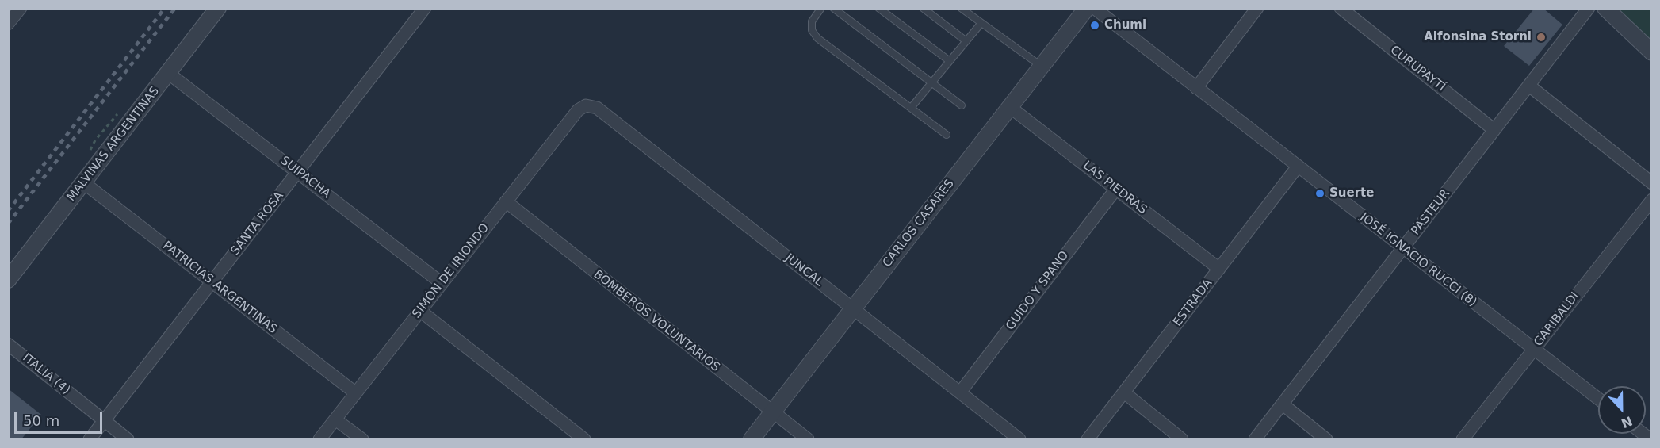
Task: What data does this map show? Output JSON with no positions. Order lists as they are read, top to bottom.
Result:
{
  "streets": {
    "street": [
      "CURUPAYTÍ",
      "MALVINAS ARGENTINAS",
      "SUIPACHA",
      "LAS PIEDRAS",
      "PASTEUR",
      "SANTA ROSA",
      "CARLOS CASARES",
      "JOSÉ IGNACIO RUCCI (8)",
      "JUNCAL",
      "SIMÓN DE IRIONDO",
      "PATRICIAS ARGENTINAS",
      "GUIDO Y SPANO",
      "ESTRADA",
      "GARIBALDI",
      "BOMBEROS VOLUNTARIOS",
      "ITALIA (4)"
    ]
  },
  "crossings": [
    ["CURUPAYTÍ", "PASTEUR"],
    ["MALVINAS ARGENTINAS", "SUIPACHA"],
    ["MALVINAS ARGENTINAS", "PATRICIAS ARGENTINAS"],
    ["SUIPACHA", "SANTA ROSA"],
    ["SUIPACHA", "SIMÓN DE IRIONDO"],
    ["LAS PIEDRAS", "CARLOS CASARES"],
    ["LAS PIEDRAS", "GUIDO Y SPANO"],
    ["LAS PIEDRAS", "ESTRADA"],
    ["PASTEUR", "JOSÉ IGNACIO RUCCI (8)"],
    ["SANTA ROSA", "PATRICIAS ARGENTINAS"],
    ["SANTA ROSA", "ITALIA (4)"],
    ["CARLOS CASARES", "JUNCAL"],
    ["CARLOS CASARES", "BOMBEROS VOLUNTARIOS"],
    ["JOSÉ IGNACIO RUCCI (8)", "ESTRADA"],
    ["JOSÉ IGNACIO RUCCI (8)", "GARIBALDI"],
    ["JUNCAL", "SIMÓN DE IRIONDO"],
    ["JUNCAL", "GUIDO Y SPANO"],
    ["SIMÓN DE IRIONDO", "PATRICIAS ARGENTINAS"],
    ["SIMÓN DE IRIONDO", "BOMBEROS VOLUNTARIOS"]
  ],
  "places": ["Chumi", "Alfonsina Storni", "Suerte"],
  "scale_bar": "50 m",
  "north": "bottom"
}
